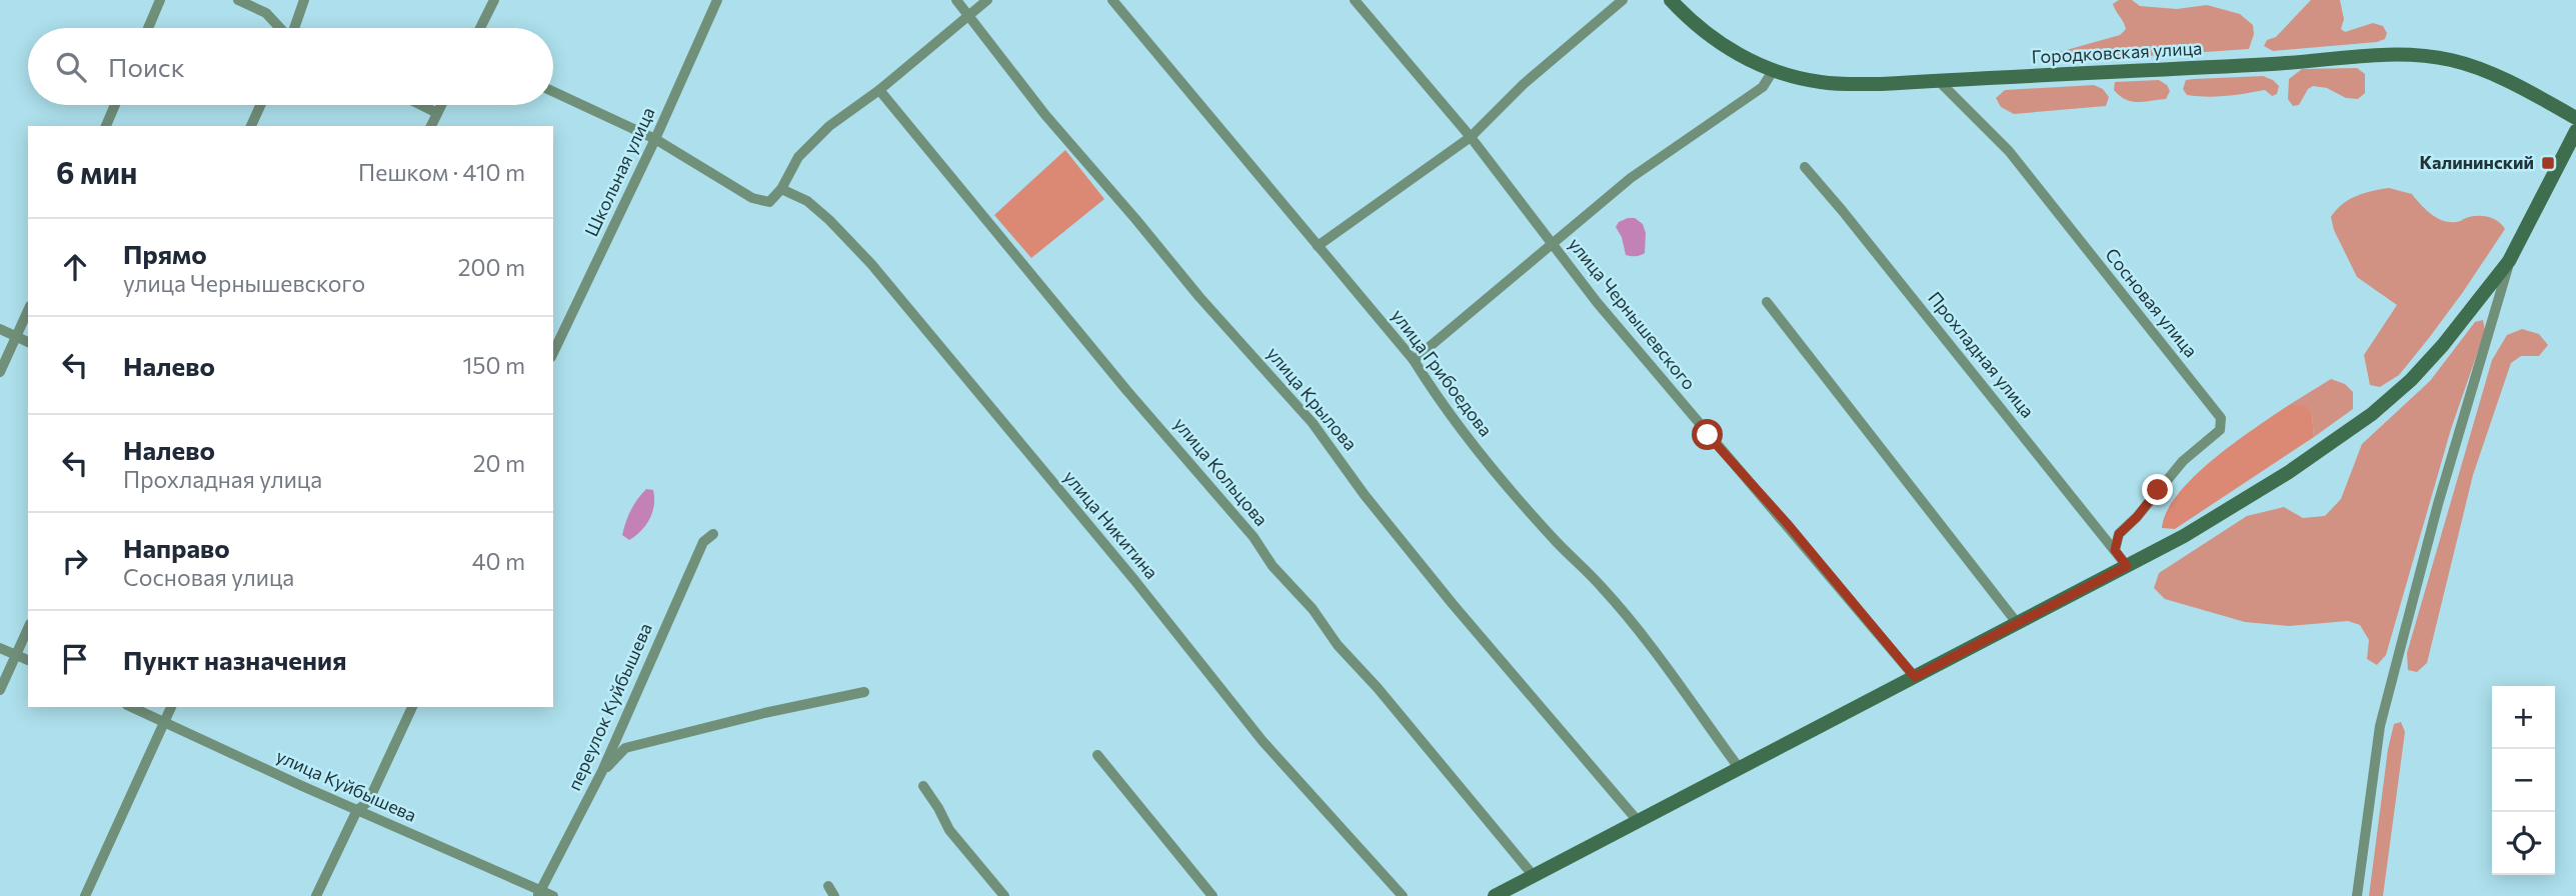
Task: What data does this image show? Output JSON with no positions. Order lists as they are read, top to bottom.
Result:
{
  "streets": {
    "street": [
      "Городковская улица",
      "Школьная улица",
      "Сосновая улица",
      "улица Чернышевского",
      "Прохладная улица",
      "улица Грибоедова",
      "улица Крылова",
      "улица Кольцова",
      "улица Никитина",
      "переулок Куйбышева",
      "улица Куйбышева"
    ]
  },
  "crossings": [
    ["Городковская улица", "Сосновая улица"],
    ["Сосновая улица", "Прохладная улица"],
    ["переулок Куйбышева", "улица Куйбышева"]
  ],
  "places": {
    "transit": ["Калининский"]
  },
  "page": {
    "search": "Поиск",
    "heading": ["6 мин", "Пешком · 410 m"],
    "list": [
      ["Прямо", "улица Чернышевского", "200 m"],
      ["Налево", "150 m"],
      ["Налево", "Прохладная улица", "20 m"],
      ["Направо", "Сосновая улица", "40 m"],
      "Пункт назначения"
    ],
    "map_buttons": ["+", "−"]
  }
}
